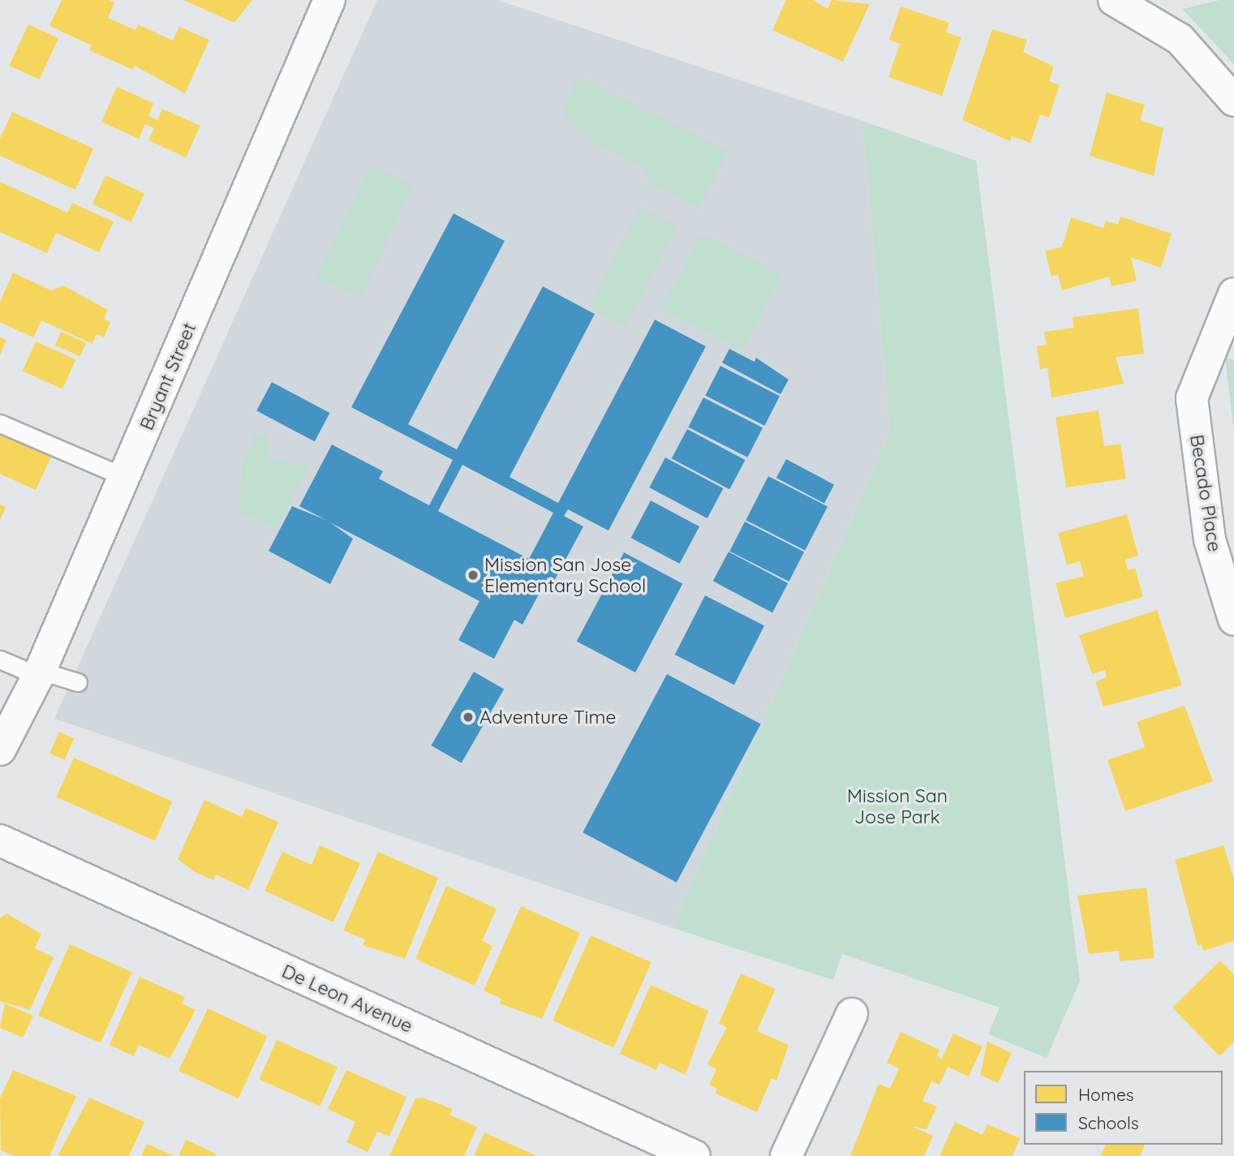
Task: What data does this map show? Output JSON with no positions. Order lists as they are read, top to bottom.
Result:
{
  "streets": {
    "street": ["Bryant Street", "Becado Place", "De Leon Avenue"]
  },
  "parks": ["Mission San Jose Park"],
  "places": ["Mission San Jose Elementary School", "Adventure Time"],
  "legend": ["Homes", "Schools"]
}
